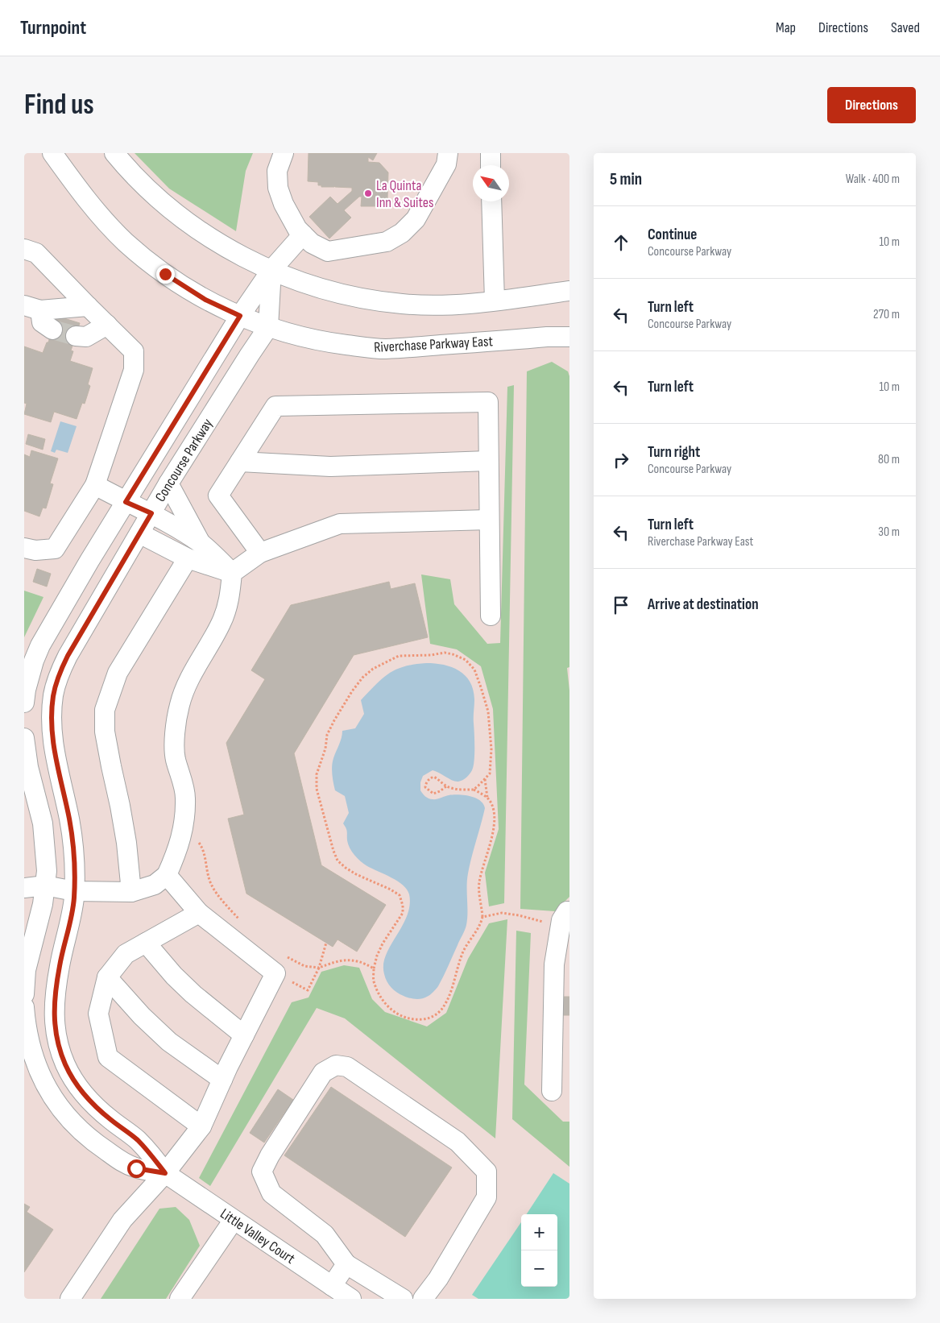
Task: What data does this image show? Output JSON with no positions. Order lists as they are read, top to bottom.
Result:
{
  "streets": {
    "street": ["Riverchase Parkway East", "Concourse Parkway", "Little Valley Court"]
  },
  "crossings": [
    ["Riverchase Parkway East", "Concourse Parkway"],
    ["Concourse Parkway", "Little Valley Court"]
  ],
  "places": ["La Quinta Inn & Suites"],
  "north": "top left",
  "page": {
    "header": "Turnpoint",
    "nav": ["Map", "Directions", "Saved"],
    "buttons": "Directions",
    "title": "Find us",
    "heading": ["5 min", "Walk · 400 m"],
    "list": [
      ["Continue", "Concourse Parkway", "10 m"],
      ["Turn left", "Concourse Parkway", "270 m"],
      ["Turn left", "10 m"],
      ["Turn right", "Concourse Parkway", "80 m"],
      ["Turn left", "Riverchase Parkway East", "30 m"],
      "Arrive at destination"
    ],
    "map_buttons": ["+", "−"]
  }
}
